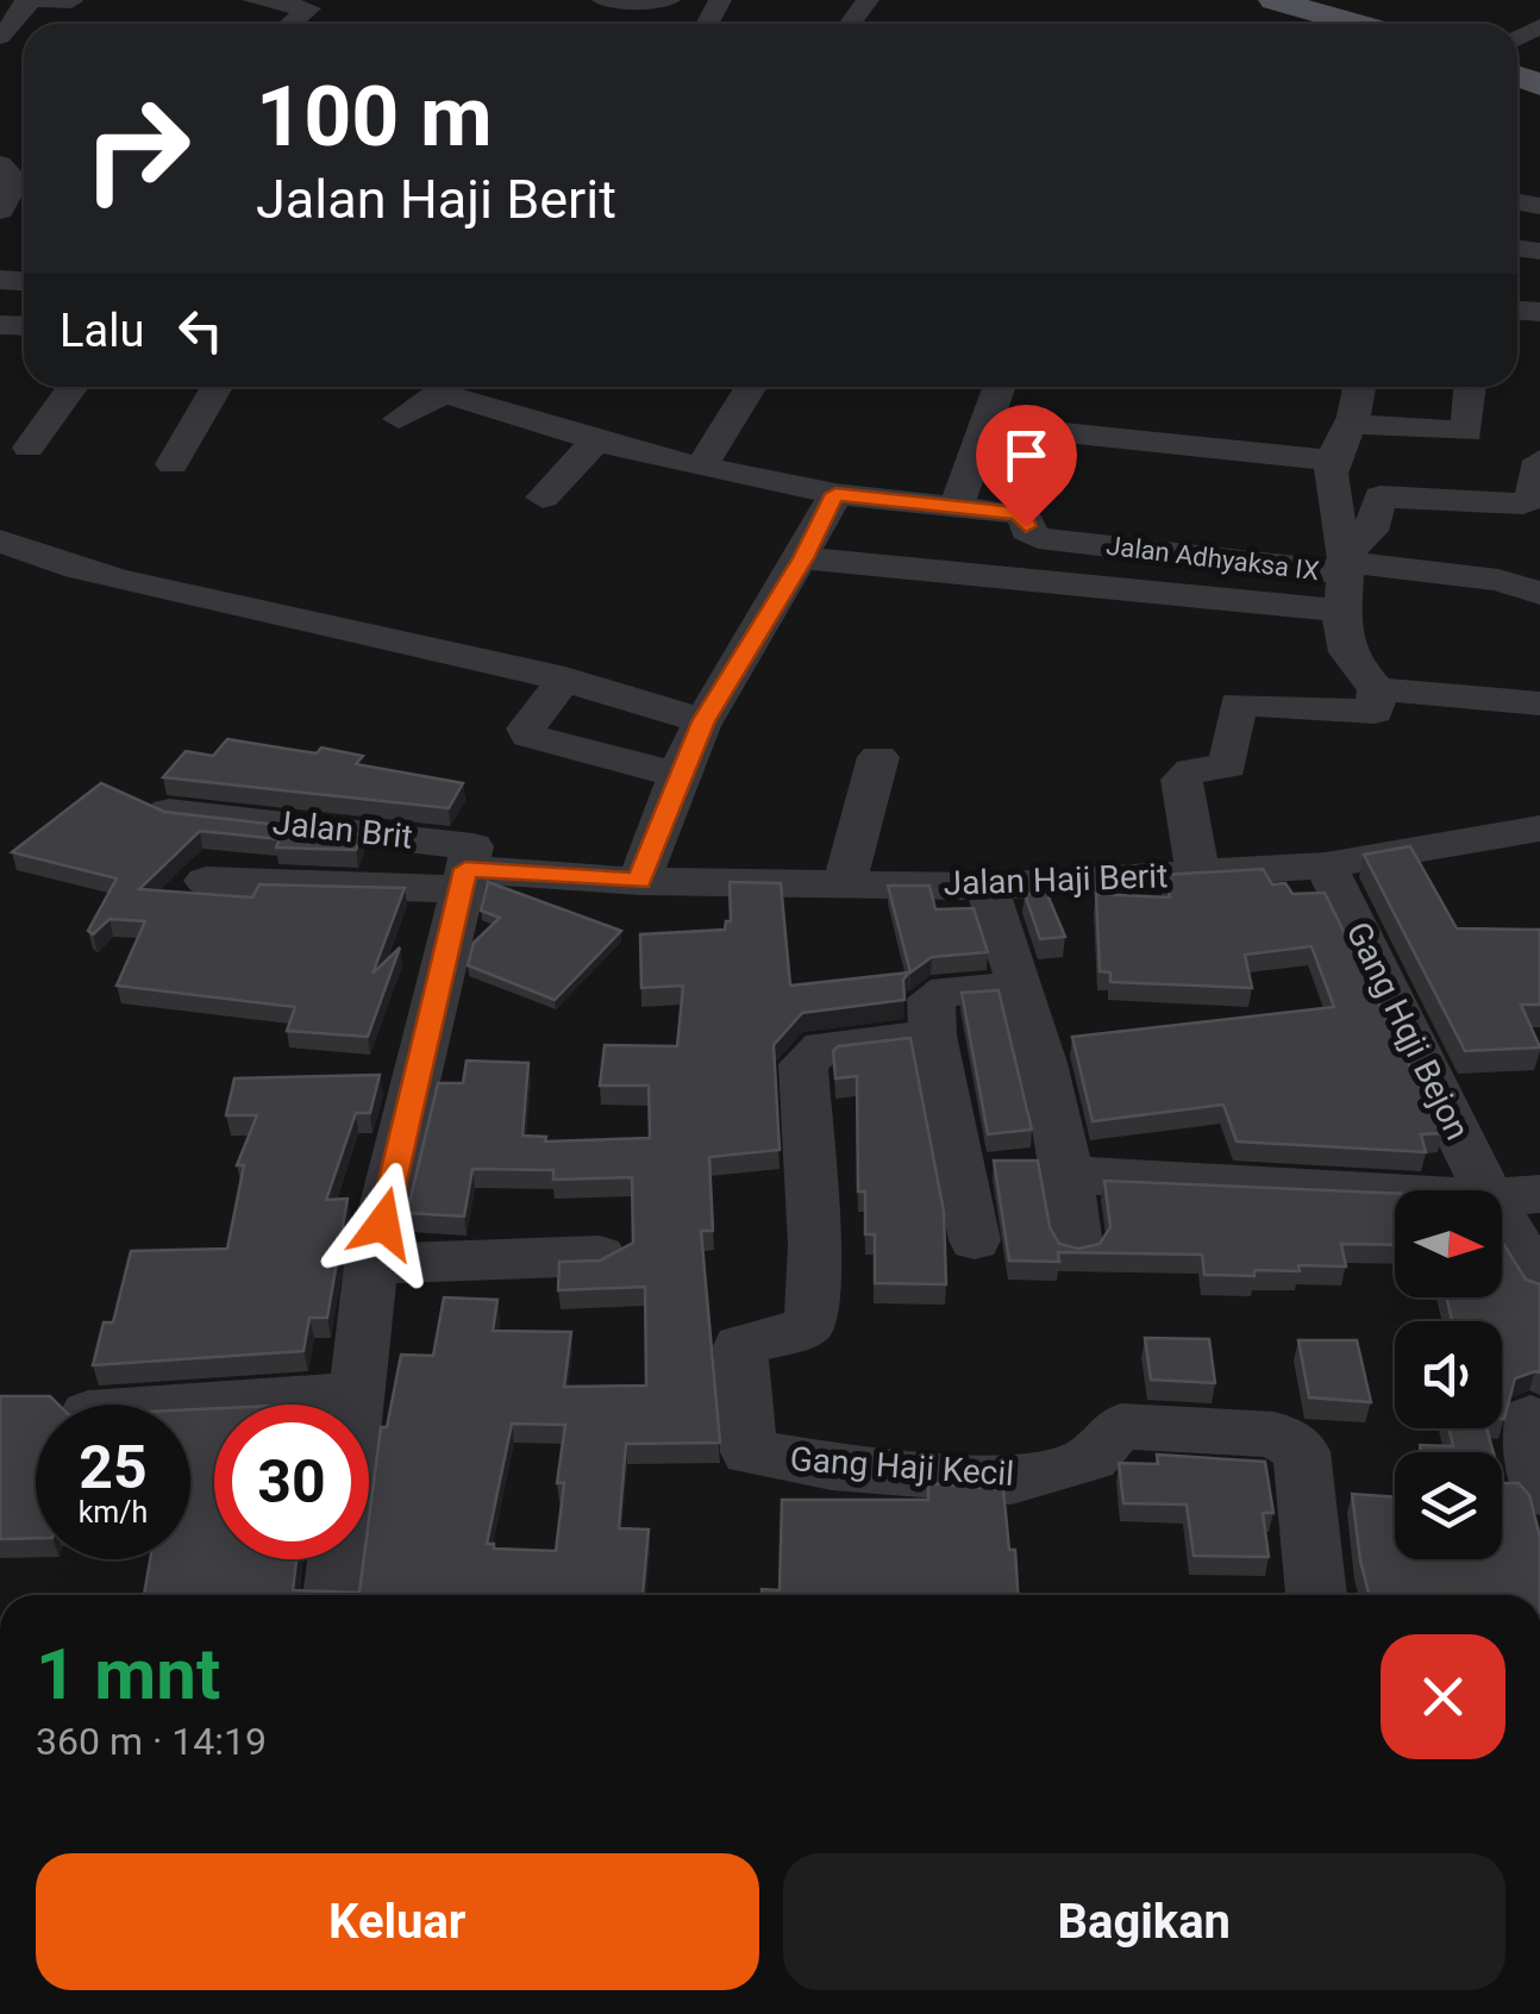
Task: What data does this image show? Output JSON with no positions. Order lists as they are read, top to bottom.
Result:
{
  "streets": {
    "street": [
      "Jalan Adhyaksa IX",
      "Jalan Brit",
      "Jalan Haji Berit",
      "Gang Hqji Bejon",
      "Gang Haji Kecil"
    ]
  },
  "crossings": [
    ["Jalan Brit", "Jalan Haji Berit"],
    ["Jalan Haji Berit", "Gang Hqji Bejon"]
  ],
  "north": "right",
  "page": {
    "turn": ["100 m", "Jalan Haji Berit"],
    "then": "Lalu",
    "speed": "25 km/h",
    "limit": "30",
    "heading": ["1 mnt", "360 m · 14:19"],
    "buttons": ["Keluar", "Bagikan"]
  }
}
